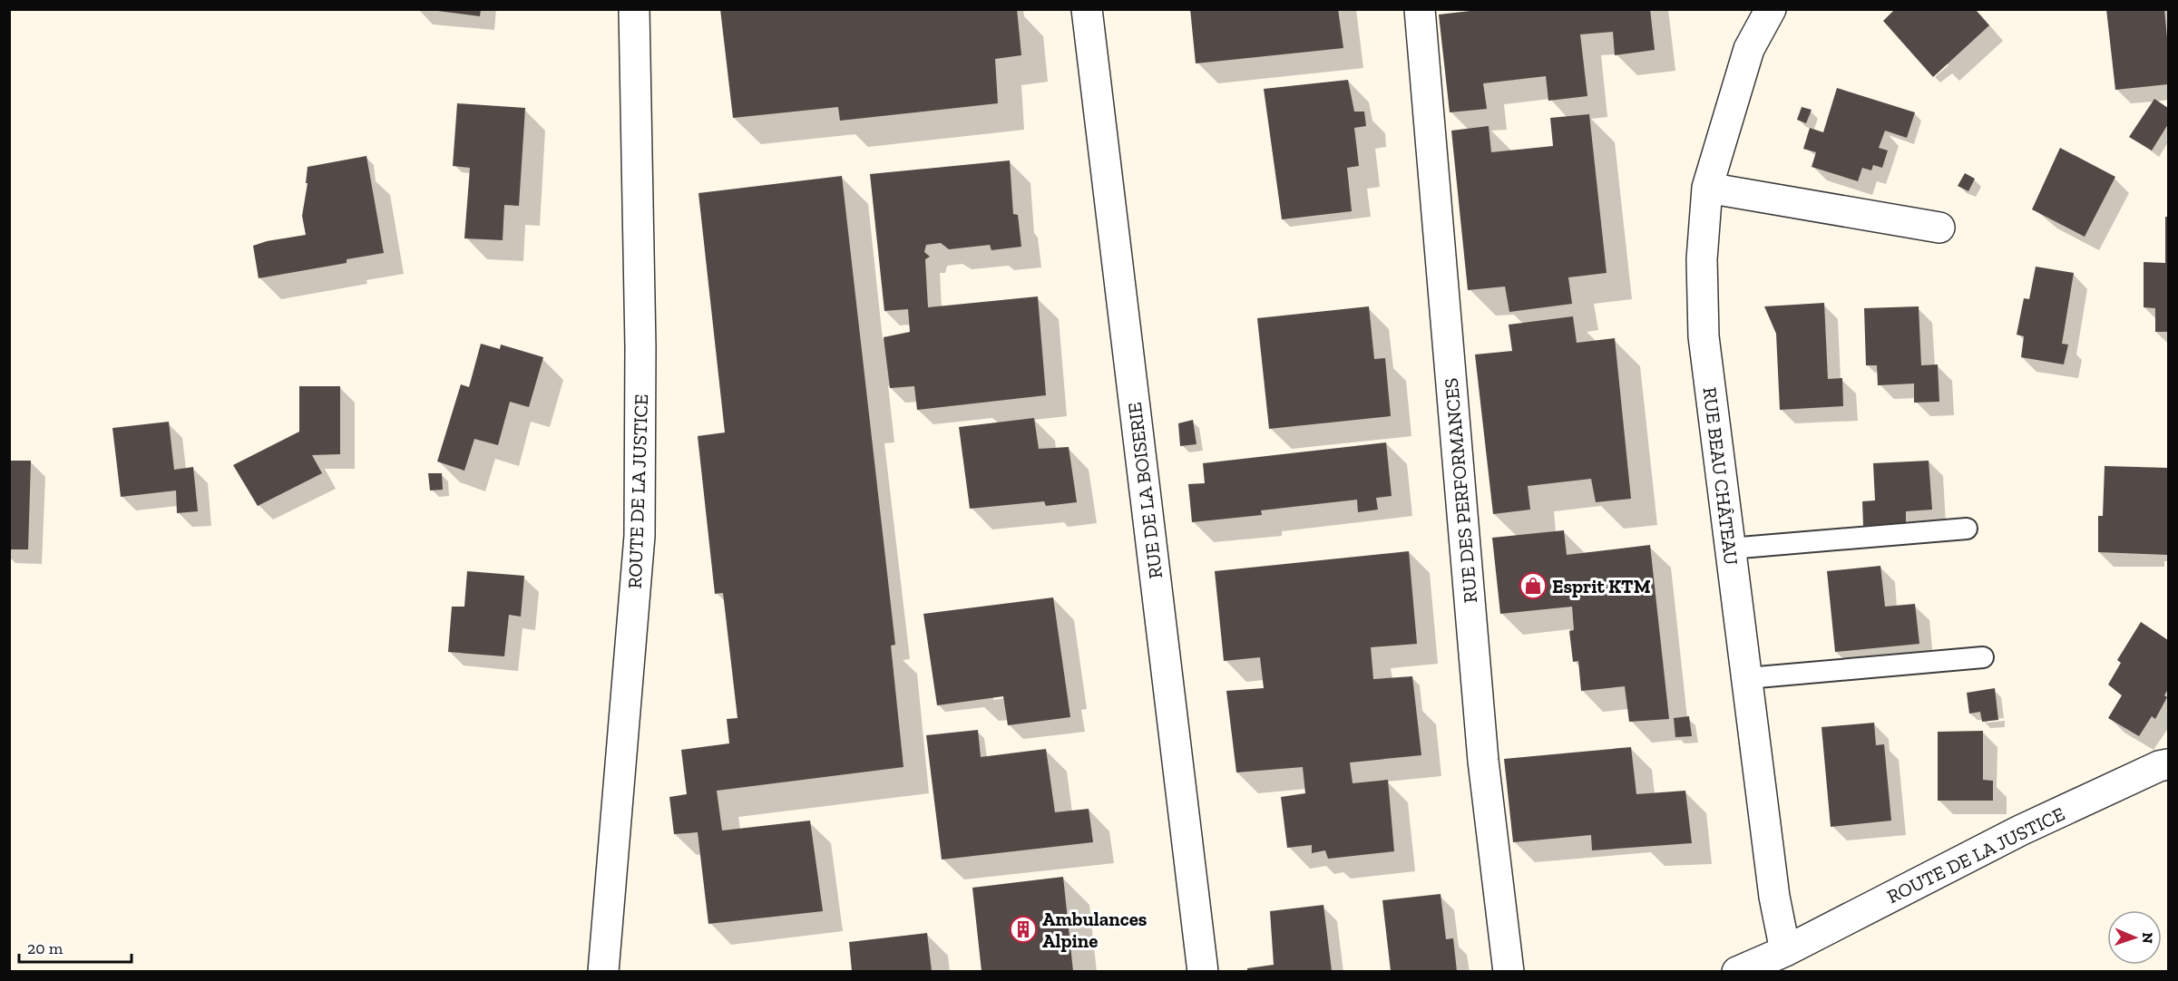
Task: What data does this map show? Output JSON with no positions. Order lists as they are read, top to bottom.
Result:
{
  "streets": {
    "street": [
      "RUE BEAU CHÂTEAU",
      "RUE DE LA BOISERIE",
      "RUE DES PERFORMANCES",
      "ROUTE DE LA JUSTICE"
    ]
  },
  "crossings": [
    ["RUE BEAU CHÂTEAU", "ROUTE DE LA JUSTICE"]
  ],
  "places": {
    "shop": ["Esprit KTM"],
    "building": ["Ambulances Alpine"]
  },
  "scale_bar": "20 m",
  "north": "right"
}
